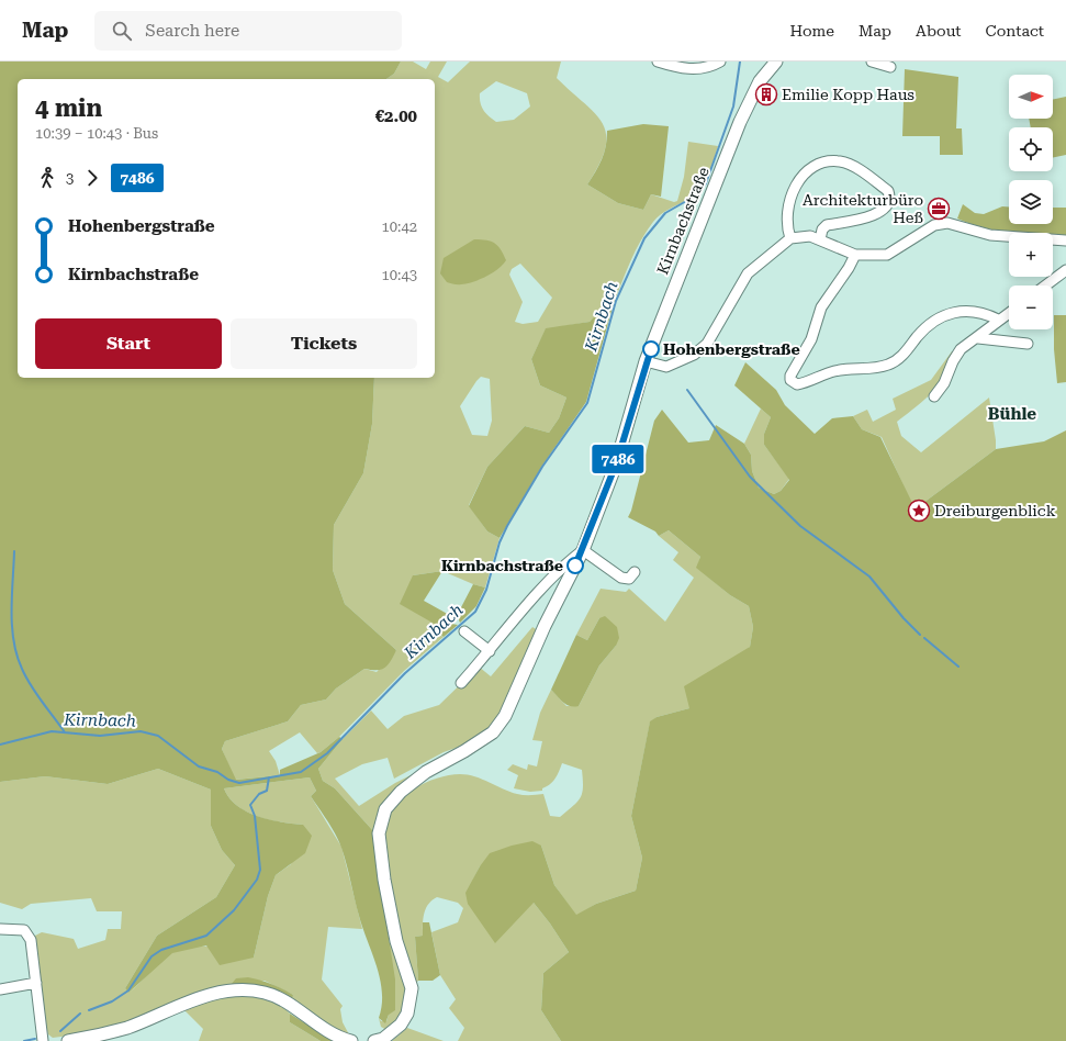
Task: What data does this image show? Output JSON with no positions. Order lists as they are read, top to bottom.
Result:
{
  "streets": {
    "main road": ["Kirnbachstraße"]
  },
  "districts": ["Bühle"],
  "water": ["Kirnbach"],
  "places": {
    "building": ["Emilie Kopp Haus"],
    "office": ["Architekturbüro Heß"],
    "other": ["Hohenbergstraße", "Kirnbachstraße"],
    "place": ["Dreiburgenblick"]
  },
  "lines": ["bus line 7486"],
  "north": "right",
  "page": {
    "header": "Map",
    "search": "Search here",
    "nav": [
      "Home",
      "Map",
      "About",
      "Contact"
    ],
    "on_map": "7486",
    "map_buttons": ["+", "−"],
    "heading": ["4 min", "10:39 – 10:43 · Bus", "€2.00"],
    "legs": ["3", "7486"],
    "list": [
      {
        "name": "Hohenbergstraße",
        "value": "10:42"
      },
      {
        "name": "Kirnbachstraße",
        "value": "10:43"
      }
    ],
    "buttons": ["Start", "Tickets"]
  }
}
